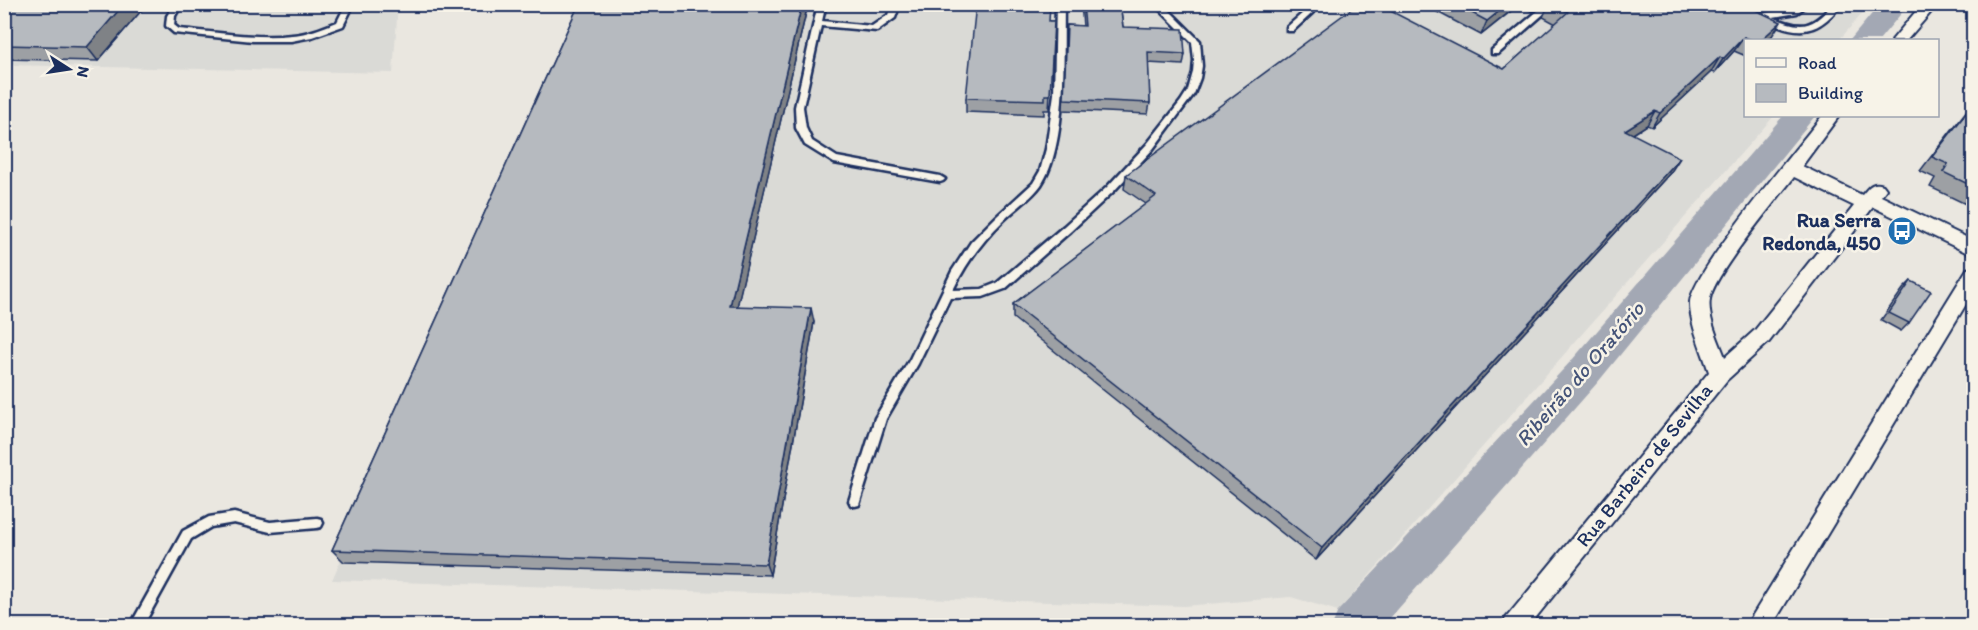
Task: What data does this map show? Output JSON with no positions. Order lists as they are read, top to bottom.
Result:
{
  "streets": {
    "street": ["Rua Barbeiro de Sevilha"]
  },
  "water": ["Ribeirão do Oratório"],
  "places": {
    "bus stop": ["Rua Serra Redonda, 450"]
  },
  "legend": ["Road", "Building"],
  "north": "right"
}
